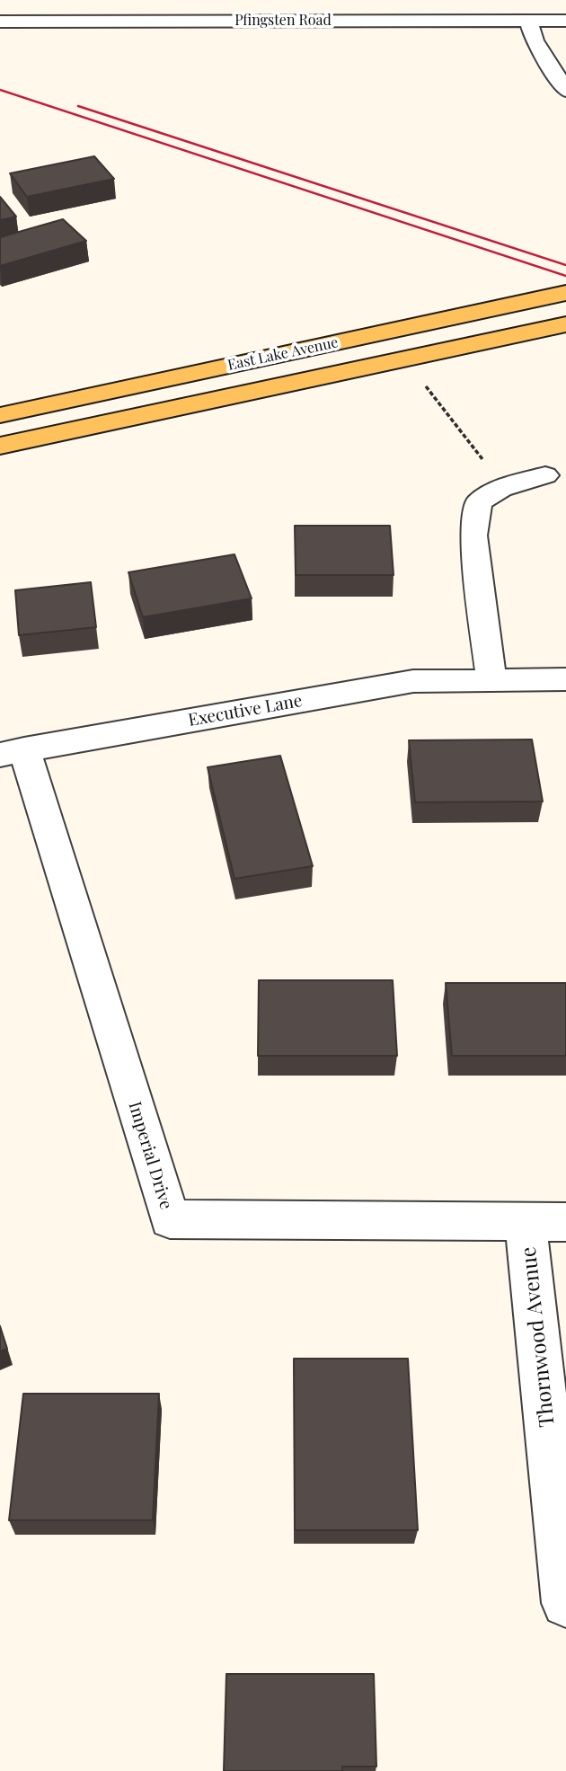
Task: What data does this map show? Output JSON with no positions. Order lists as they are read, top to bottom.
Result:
{
  "streets": {
    "main road": ["East Lake Avenue"],
    "street": [
      "Pfingsten Road",
      "Executive Lane",
      "Imperial Drive",
      "Thornwood Avenue"
    ]
  },
  "crossings": [
    ["Executive Lane", "Imperial Drive"],
    ["Imperial Drive", "Thornwood Avenue"]
  ]
}
